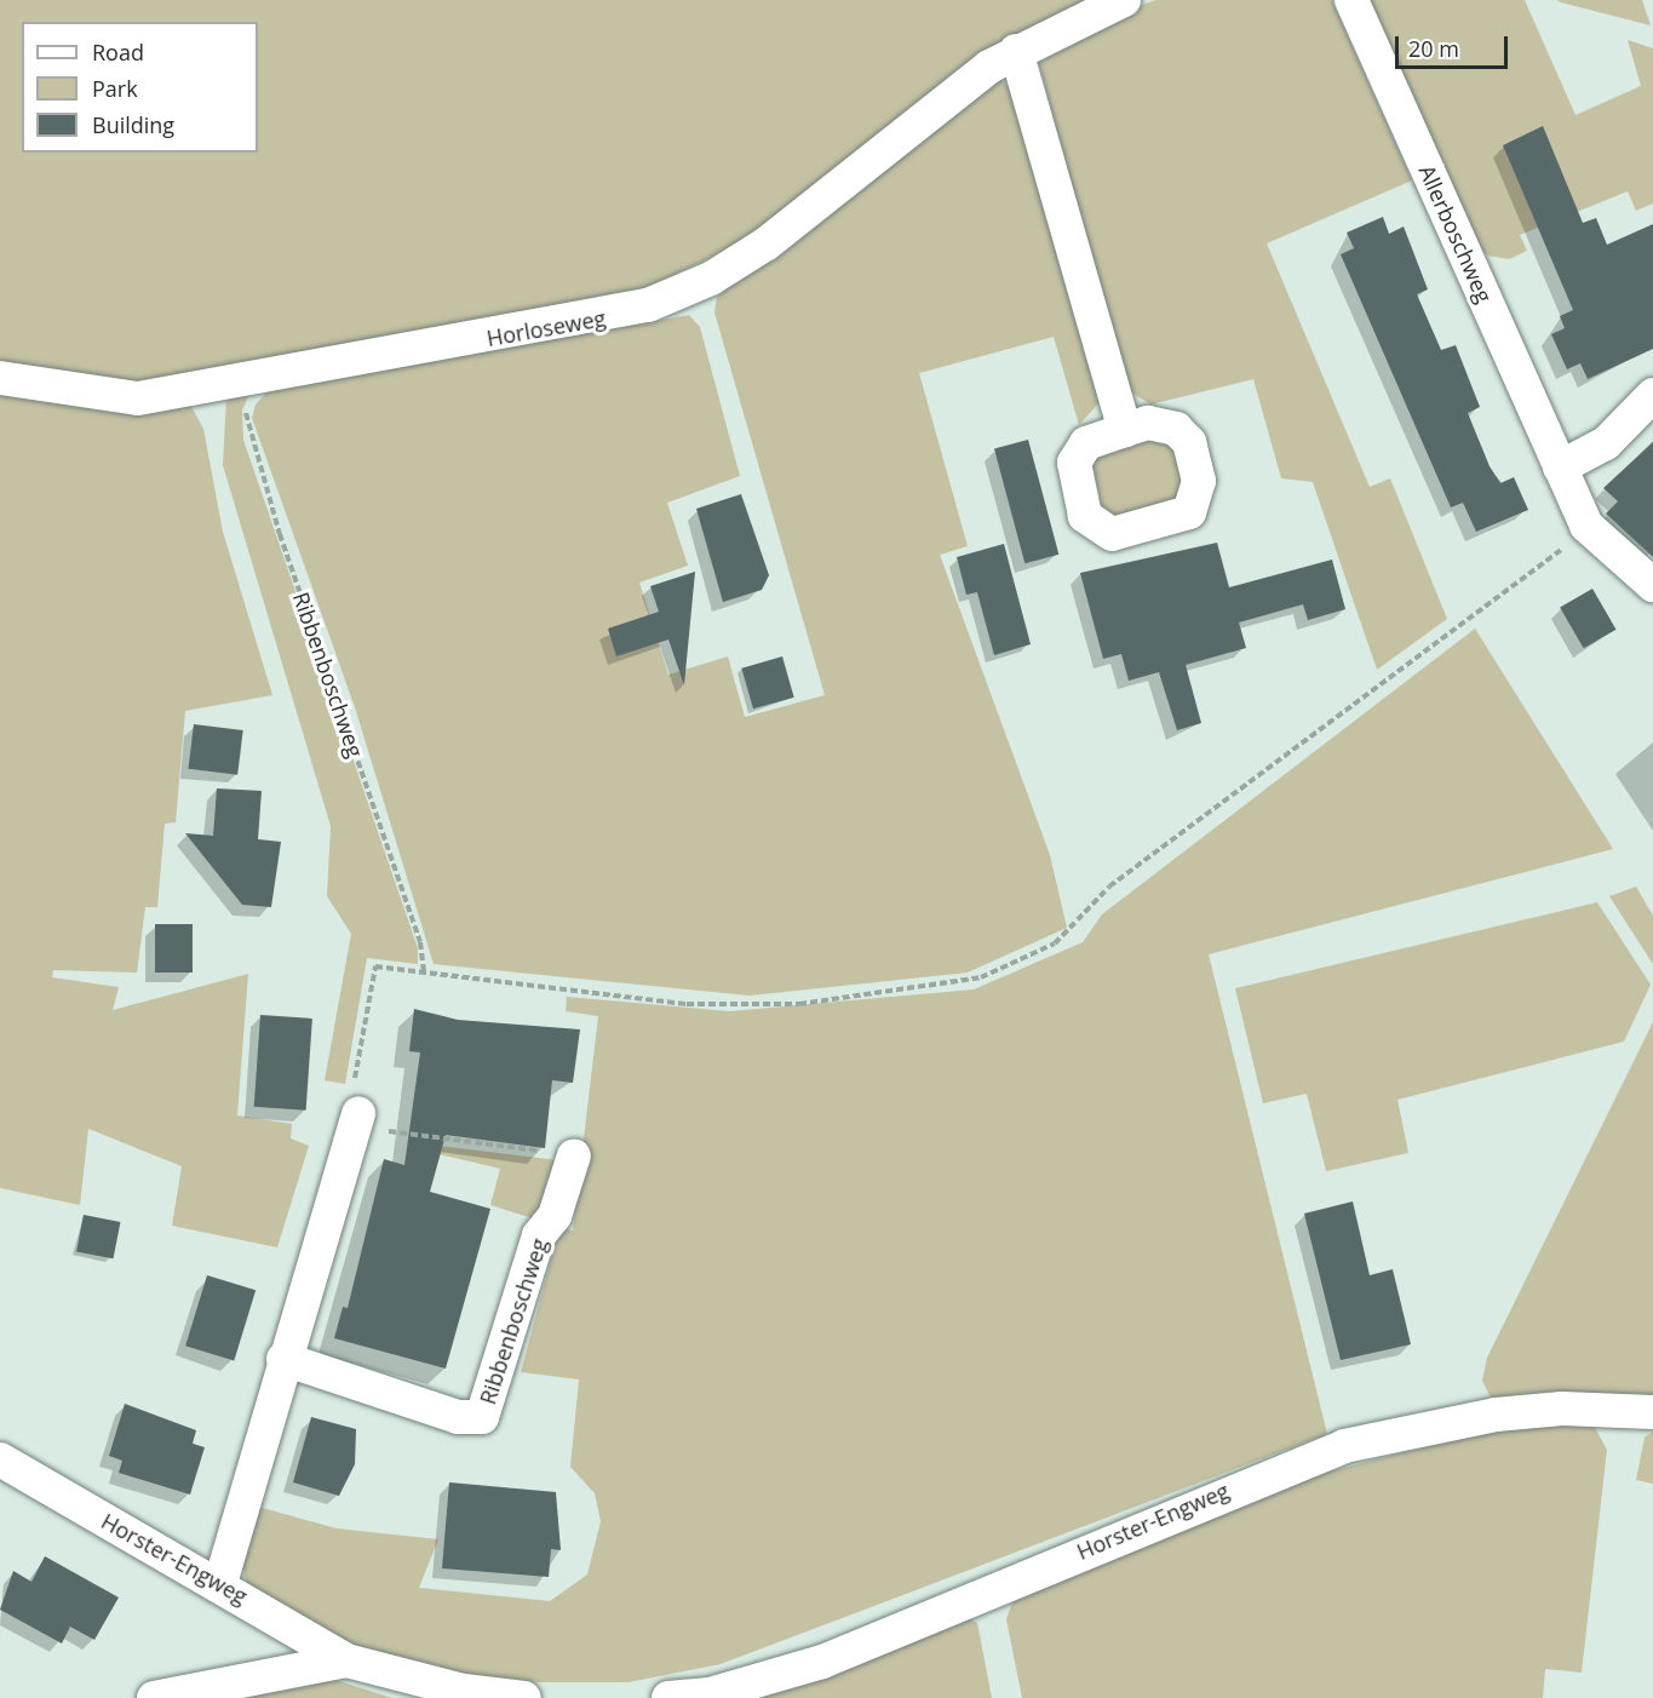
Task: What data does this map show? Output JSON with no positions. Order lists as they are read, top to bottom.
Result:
{
  "streets": {
    "street": [
      "Allerboschweg",
      "Horloseweg",
      "Ribbenboschweg",
      "Horster-Engweg"
    ]
  },
  "crossings": [
    ["Horloseweg", "Ribbenboschweg"]
  ],
  "legend": ["Road", "Park", "Building"],
  "scale_bar": "20 m"
}
